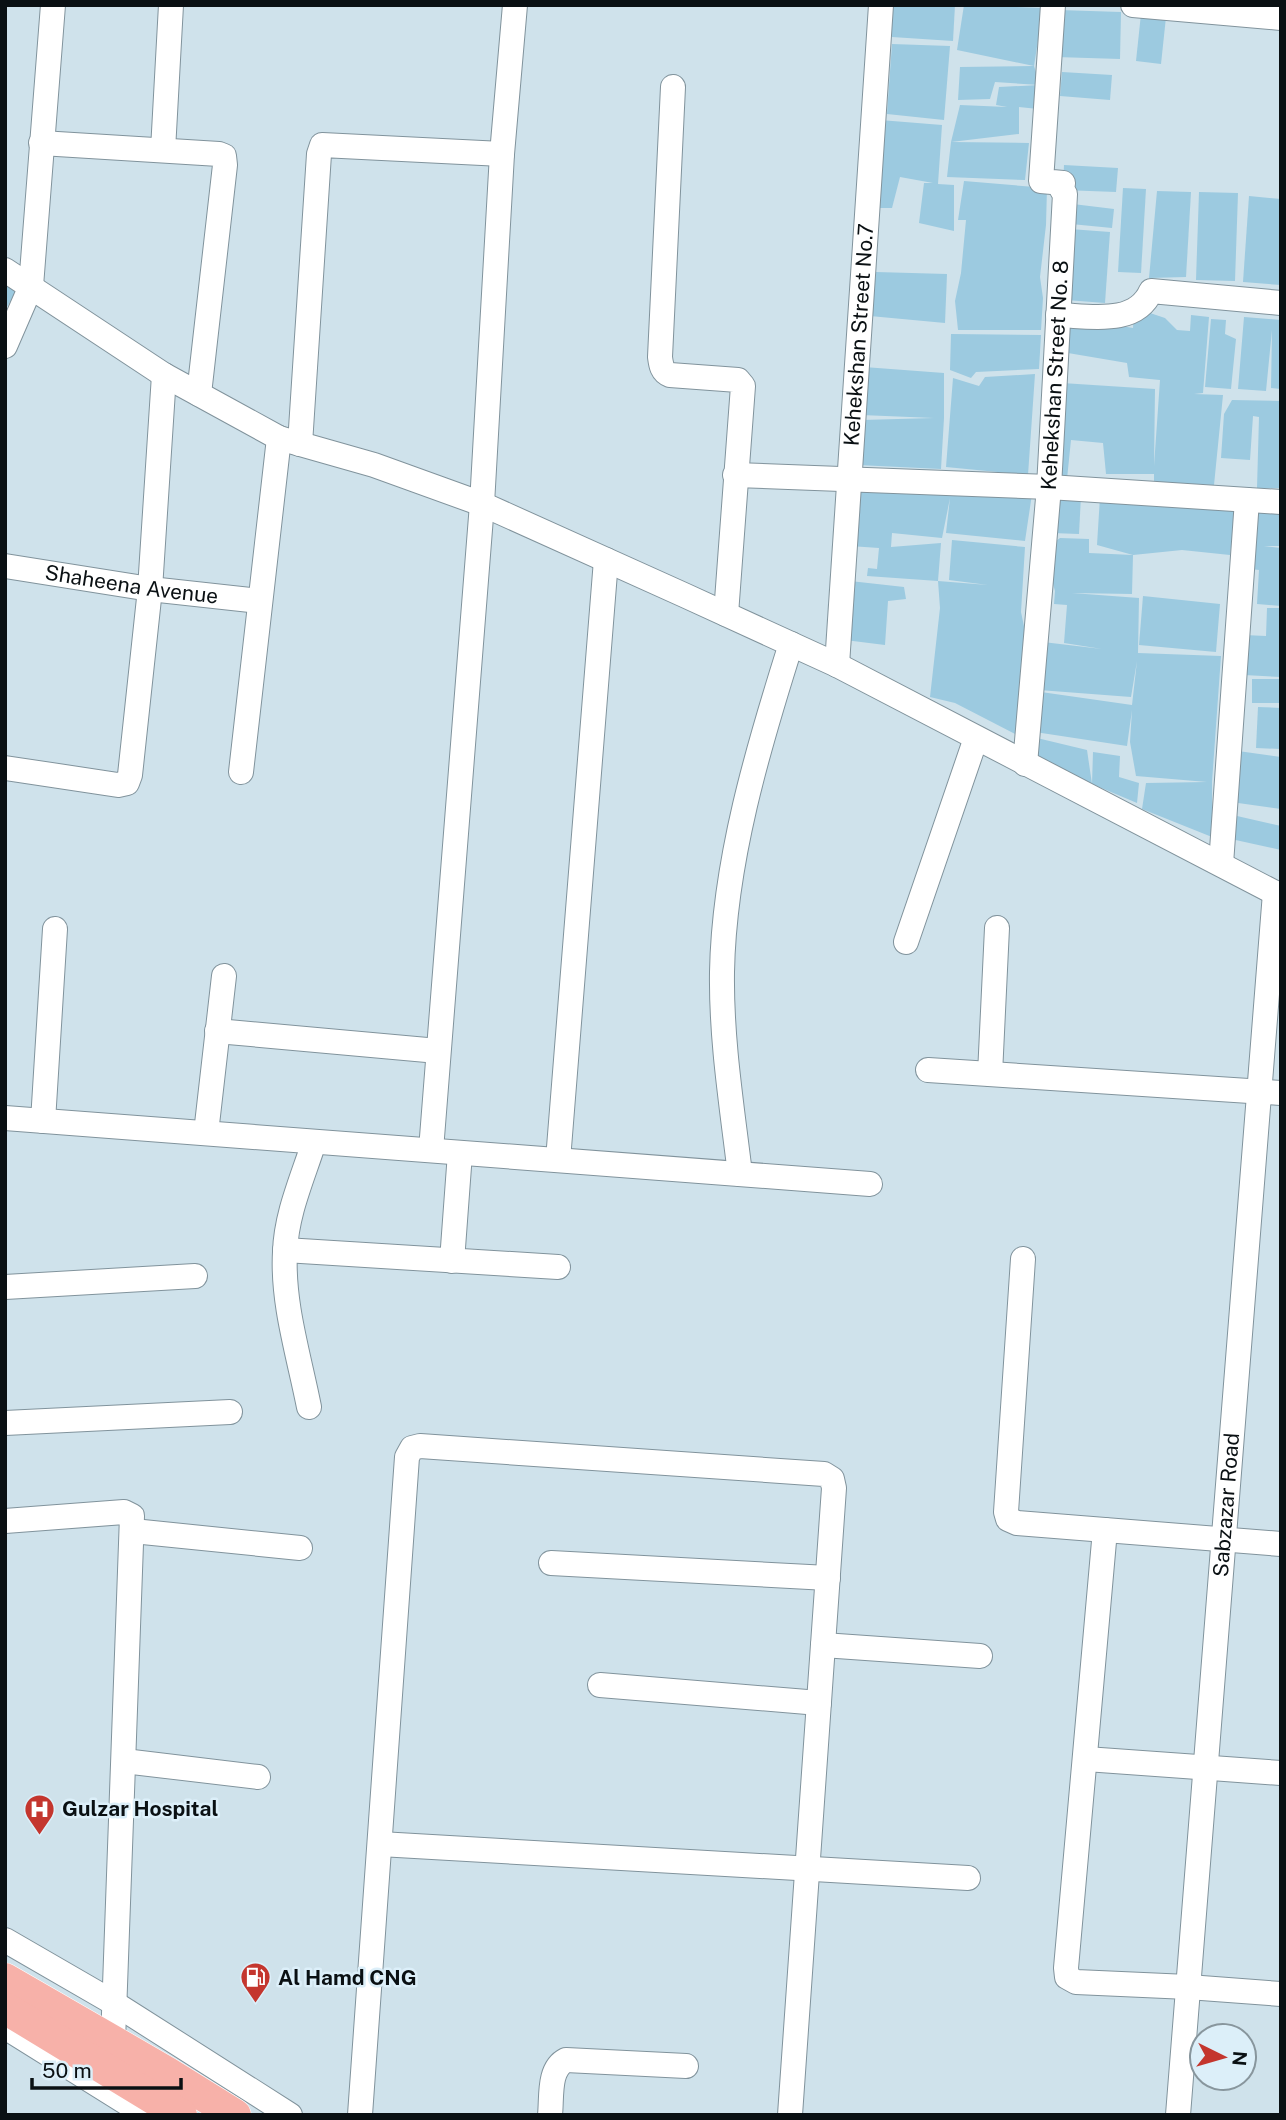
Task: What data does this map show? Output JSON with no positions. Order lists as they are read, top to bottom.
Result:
{
  "streets": {
    "street": [
      "Kehekshan Street No.7",
      "Kehekshan Street No. 8",
      "Shaheena Avenue",
      "Sabzazar Road"
    ]
  },
  "places": {
    "hospital": ["Gulzar Hospital"],
    "fuel station": ["Al Hamd CNG"]
  },
  "scale_bar": "50 m",
  "north": "right"
}
